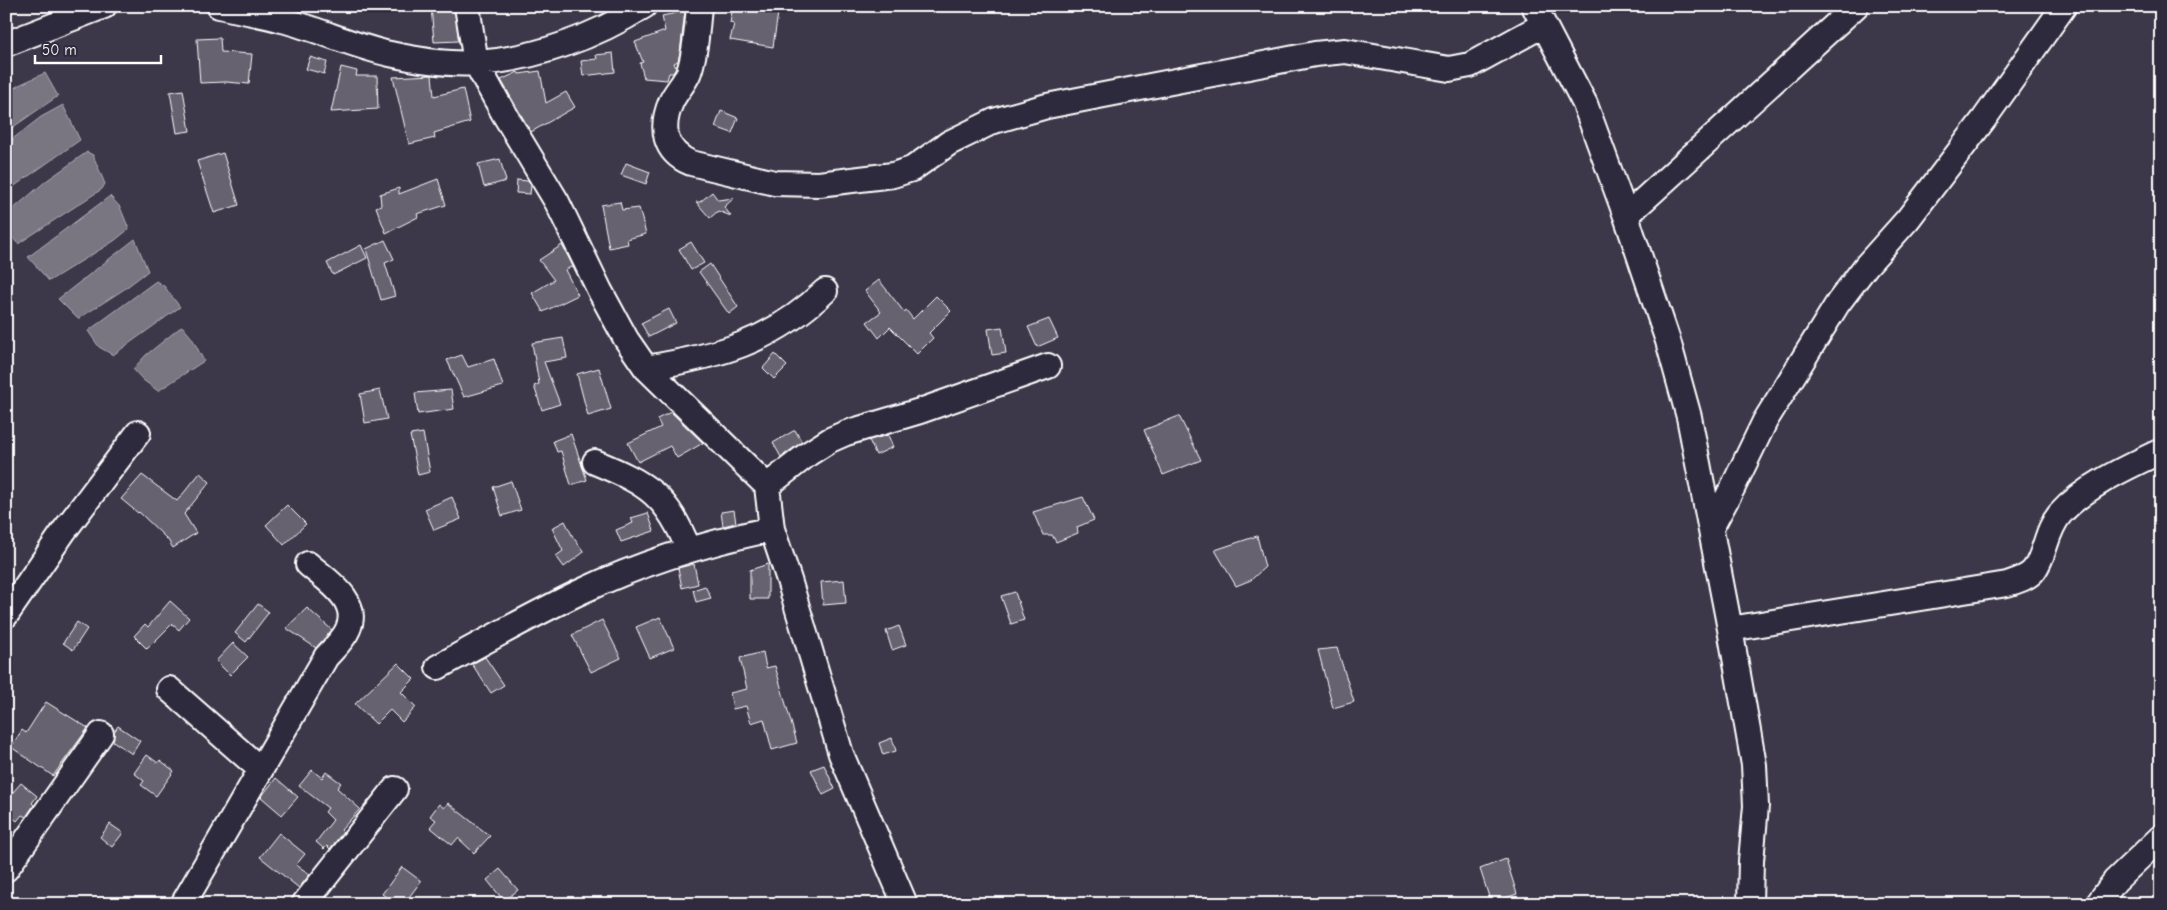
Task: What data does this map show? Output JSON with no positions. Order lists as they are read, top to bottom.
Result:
{
  "scale_bar": "50 m"
}
